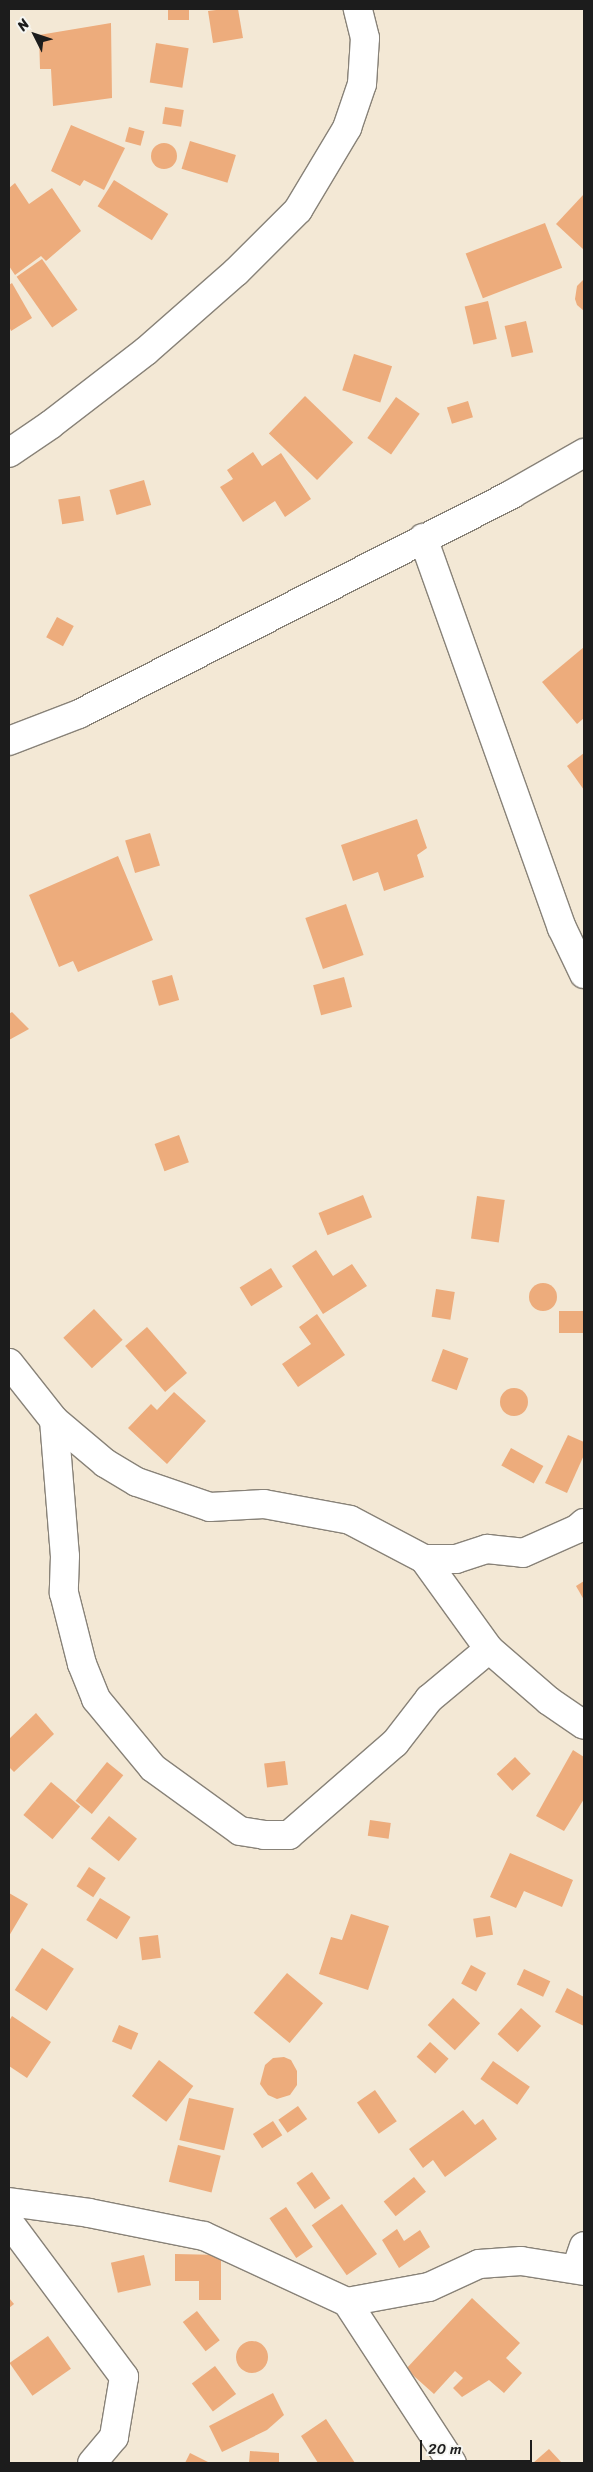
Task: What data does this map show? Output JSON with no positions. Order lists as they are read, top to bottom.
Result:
{
  "scale_bar": "20 m",
  "north": "top left"
}
